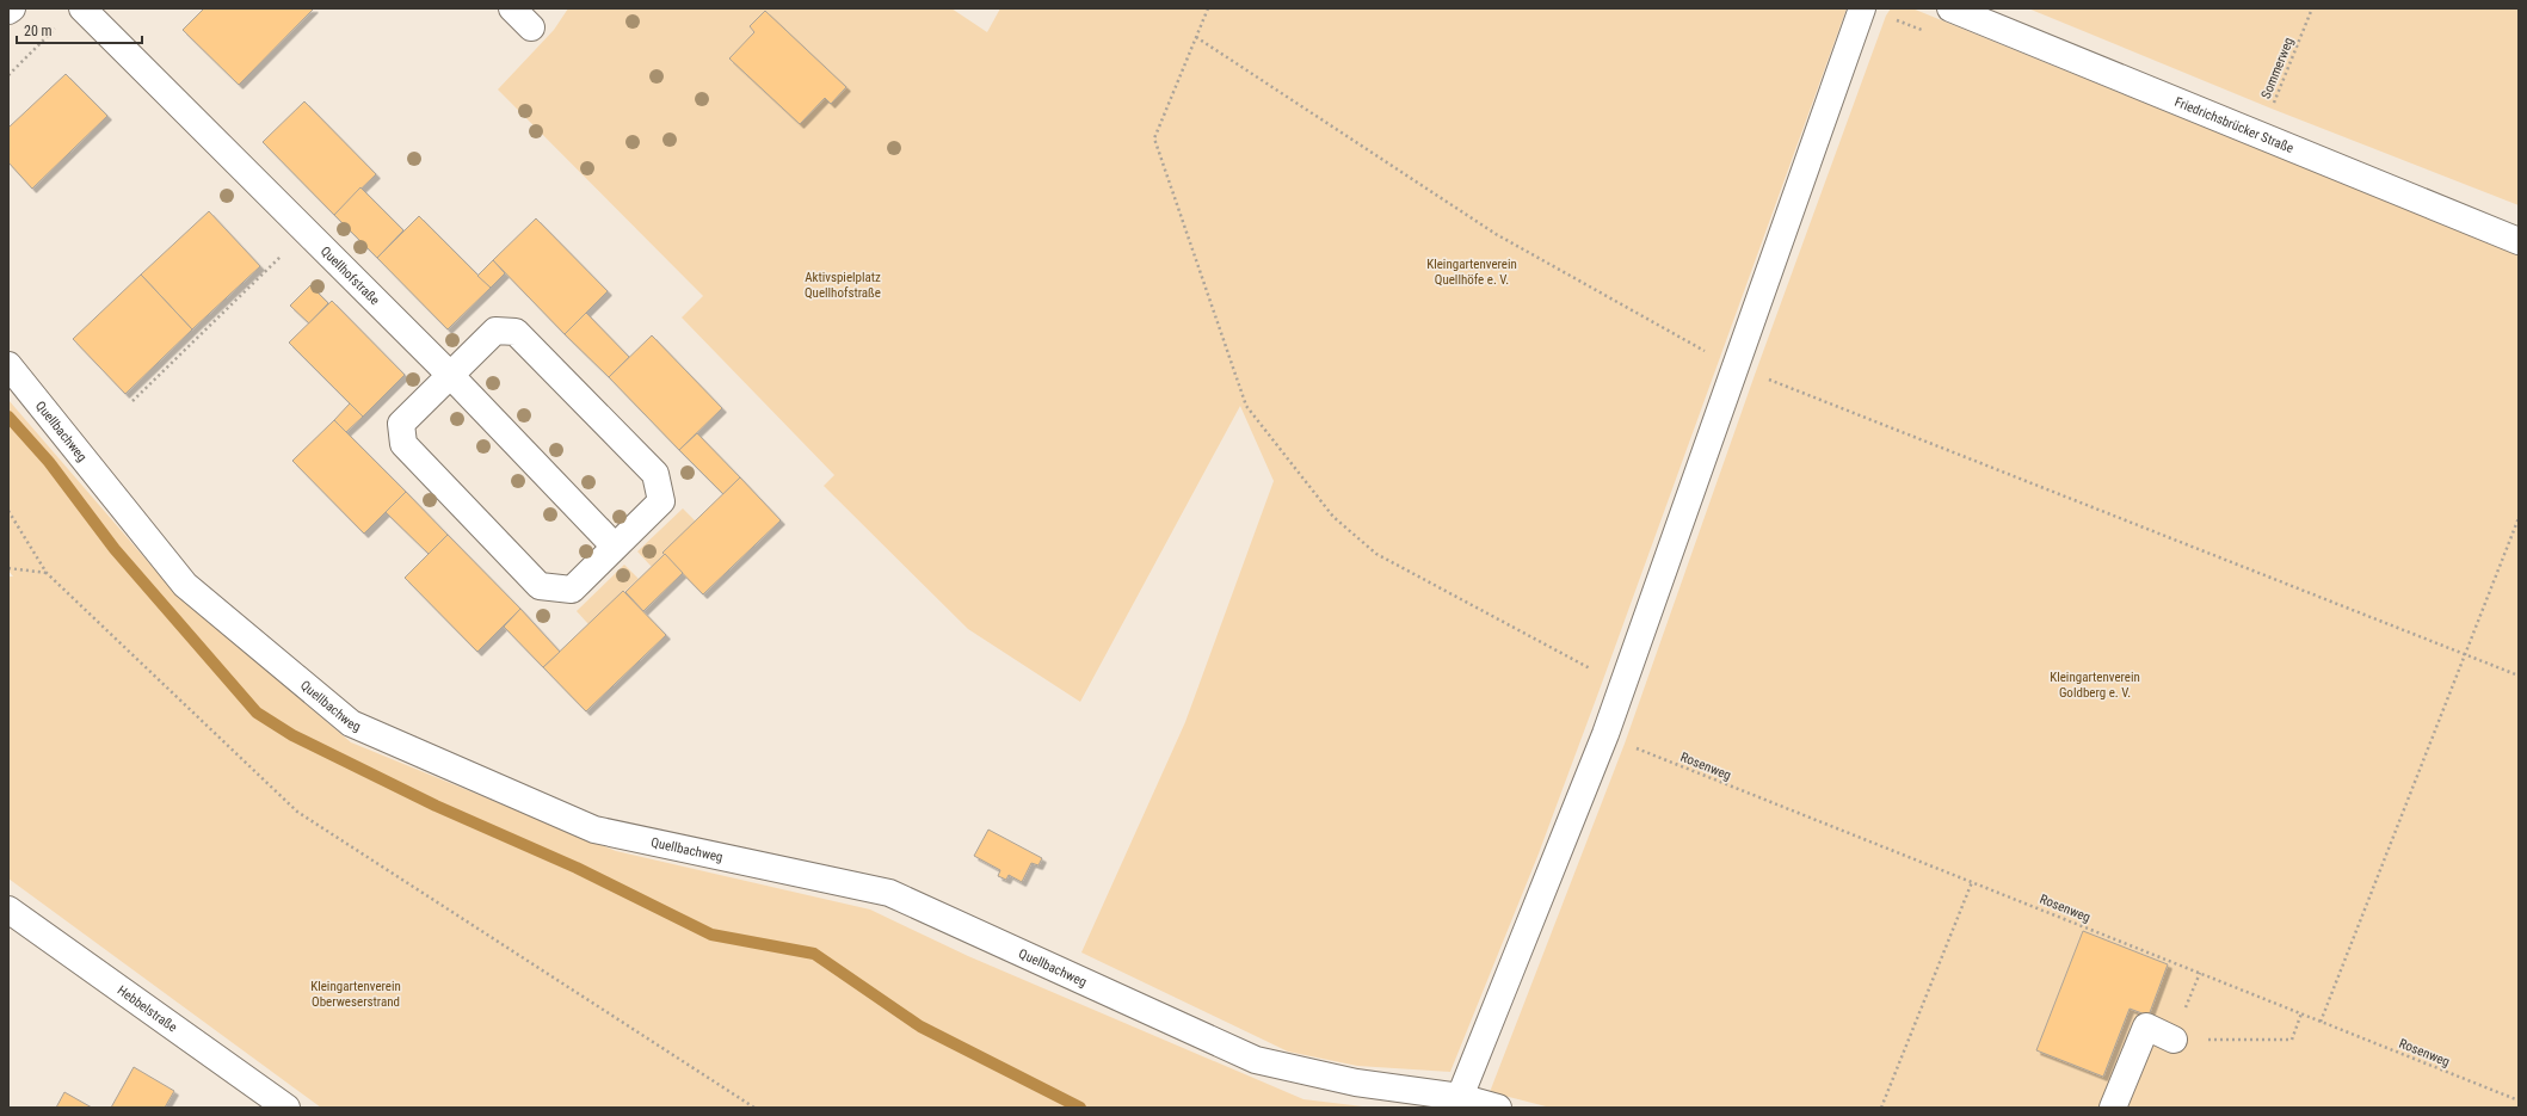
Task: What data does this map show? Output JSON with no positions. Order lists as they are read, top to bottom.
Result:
{
  "streets": {
    "street": [
      "Friedrichsbrücker Straße",
      "Quellhofstraße",
      "Quellbachweg",
      "Hebbelstraße"
    ],
    "path": ["Sommerweg", "Rosenweg"]
  },
  "crossings": [
    ["Sommerweg", "Friedrichsbrücker Straße"]
  ],
  "parks": [
    "Kleingartenverein Quellhöfe e. V.",
    "Aktivspielplatz Quellhofstraße",
    "Kleingartenverein Goldberg e. V.",
    "Kleingartenverein Oberweserstrand"
  ],
  "scale_bar": "20 m"
}
